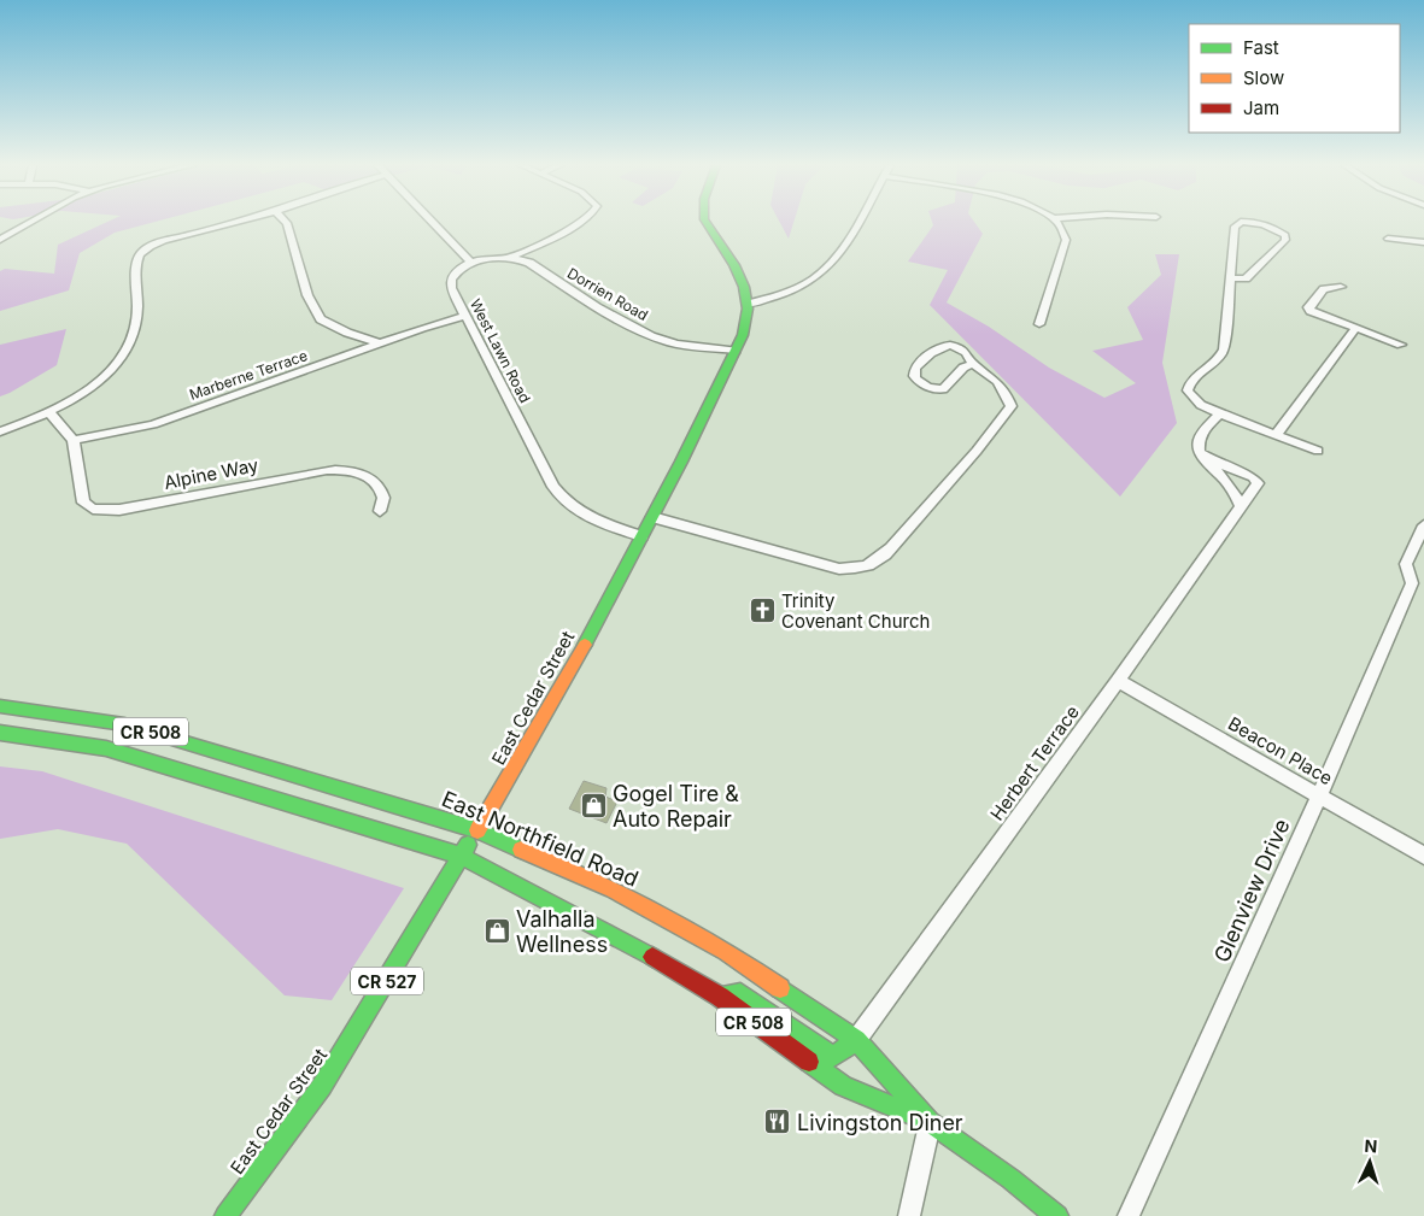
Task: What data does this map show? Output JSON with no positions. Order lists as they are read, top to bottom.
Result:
{
  "streets": {
    "main road": [
      "East Cedar Street",
      "CR 508",
      "East Northfield Road",
      "CR 527"
    ],
    "street": [
      "Dorrien Road",
      "West Lawn Road",
      "Marberne Terrace",
      "Alpine Way",
      "Beacon Place",
      "Herbert Terrace",
      "Glenview Drive"
    ]
  },
  "crossings": [
    ["Dorrien Road", "West Lawn Road"],
    ["Dorrien Road", "East Cedar Street"],
    ["West Lawn Road", "Marberne Terrace"],
    ["West Lawn Road", "East Cedar Street"],
    ["Marberne Terrace", "Alpine Way"],
    ["East Cedar Street", "East Northfield Road"],
    ["Beacon Place", "Herbert Terrace"],
    ["Beacon Place", "Glenview Drive"],
    ["Herbert Terrace", "East Northfield Road"]
  ],
  "places": {
    "church": ["Trinity Covenant Church"],
    "shop": ["Gogel Tire & Auto Repair", "Valhalla Wellness"],
    "restaurant": ["Livingston Diner"]
  },
  "legend": ["Fast", "Slow", "Jam"],
  "north": "top"
}
